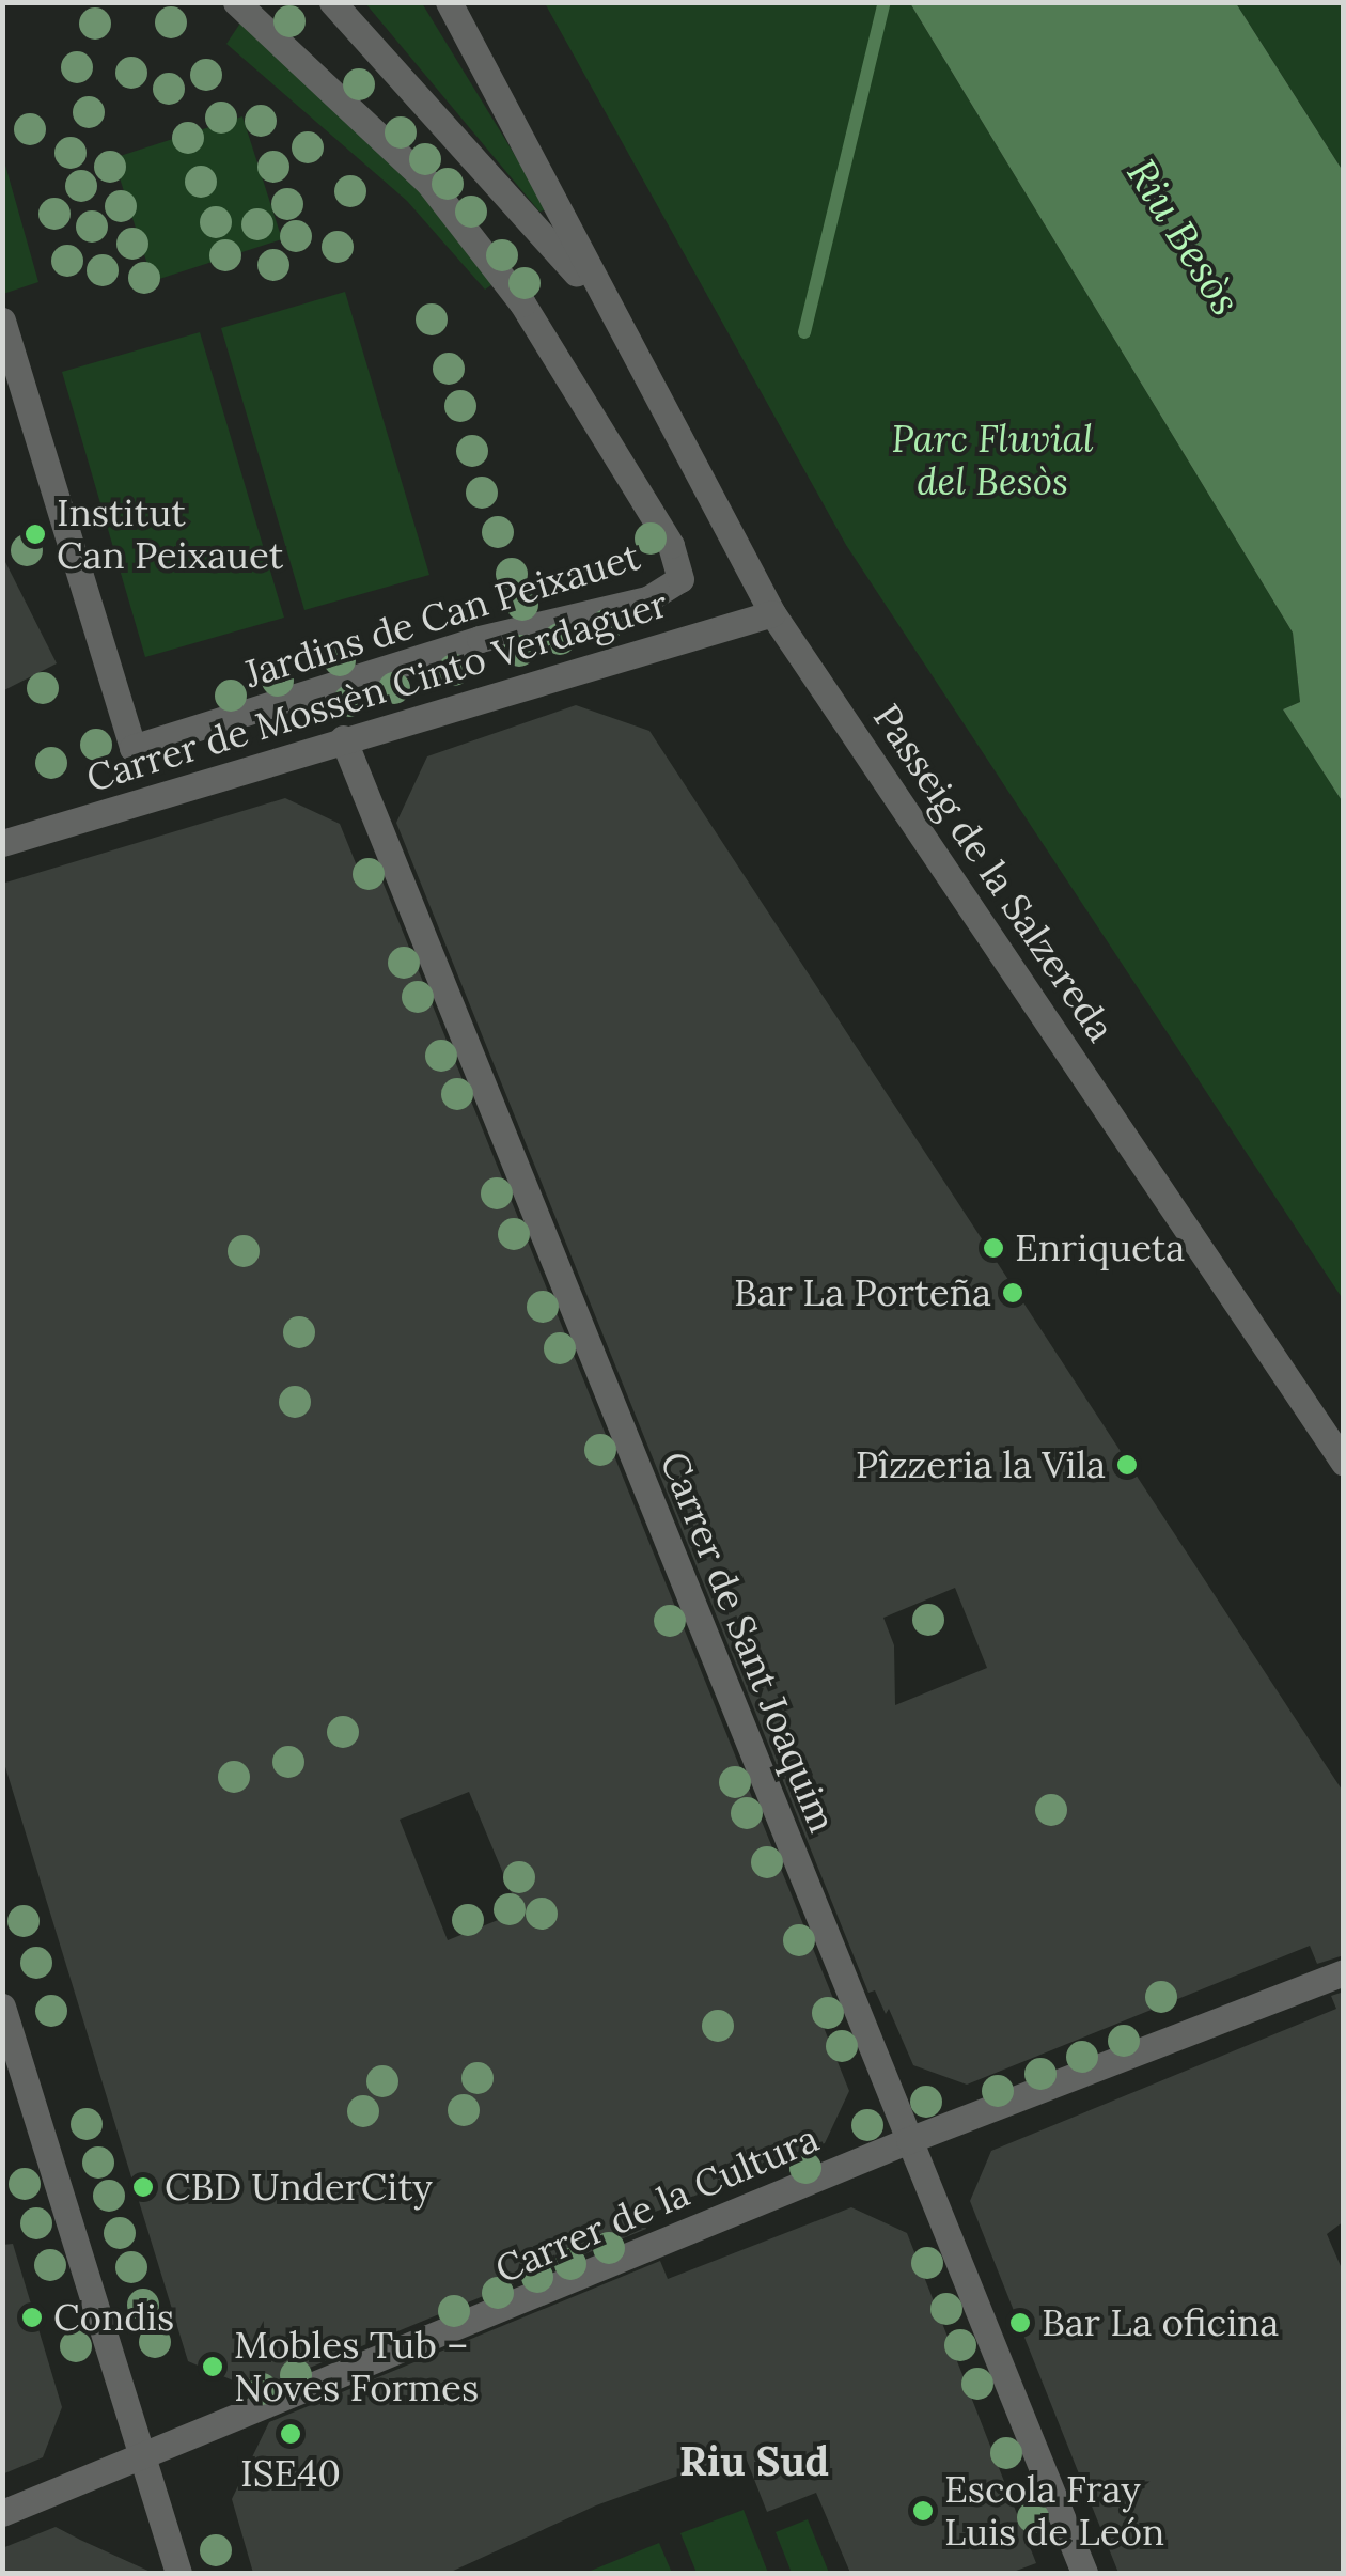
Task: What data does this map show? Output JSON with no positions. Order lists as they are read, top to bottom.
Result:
{
  "streets": {
    "street": [
      "Jardins de Can Peixauet",
      "Carrer de Mossèn Cinto Verdaguer",
      "Passeig de la Salzereda",
      "Carrer de Sant Joaquim",
      "Carrer de la Cultura"
    ]
  },
  "crossings": [
    ["Carrer de Mossèn Cinto Verdaguer", "Passeig de la Salzereda"],
    ["Carrer de Mossèn Cinto Verdaguer", "Carrer de Sant Joaquim"],
    ["Carrer de Sant Joaquim", "Carrer de la Cultura"]
  ],
  "districts": ["Riu Sud"],
  "water": ["Riu Besòs"],
  "parks": ["Parc Fluvial del Besòs"],
  "places": [
    "Institut Can Peixauet",
    "Enriqueta",
    "Bar La Porteña",
    "Pîzzeria la Vila",
    "CBD UnderCity",
    "Condis",
    "Bar La oficina",
    "Mobles Tub – Noves Formes",
    "ISE40",
    "Escola Fray Luis de León"
  ]
}
